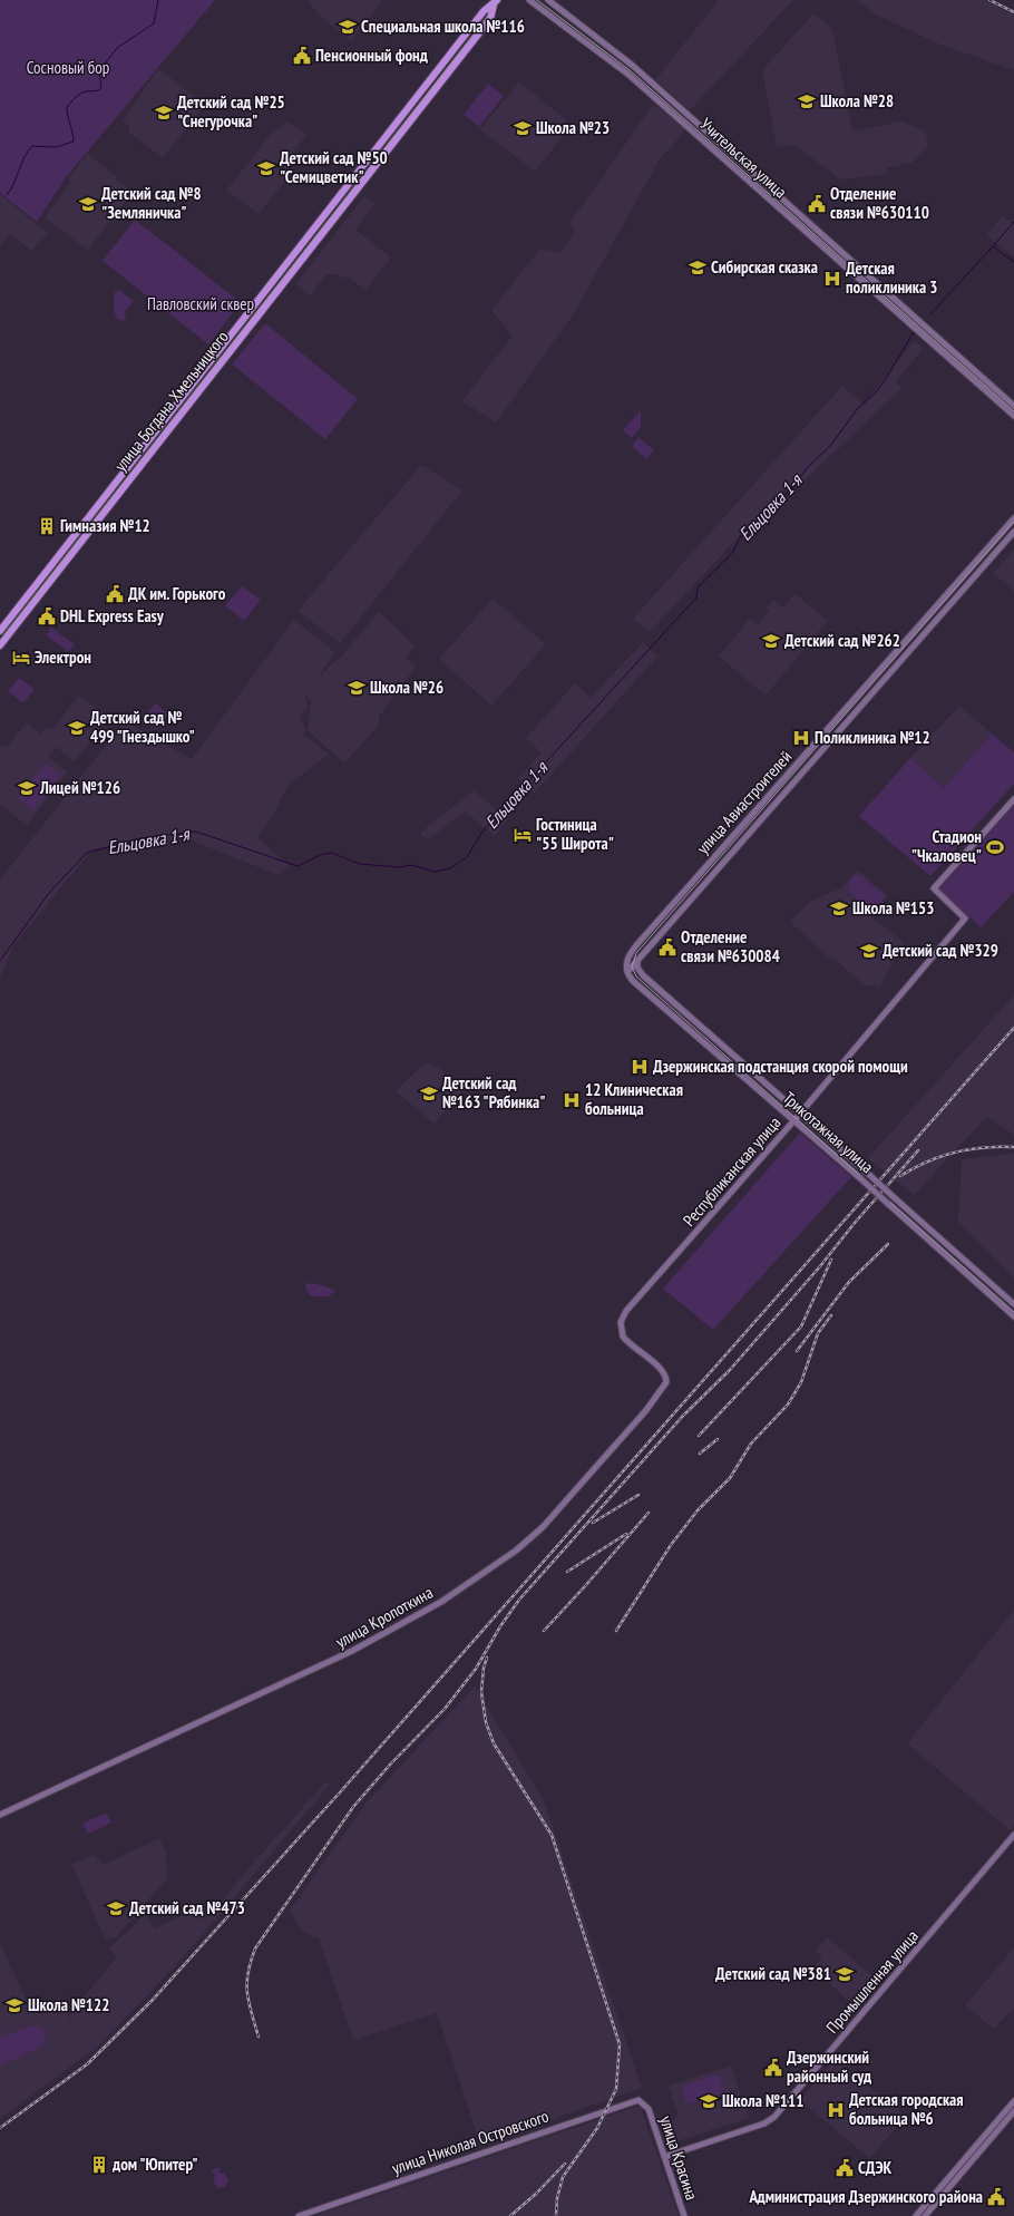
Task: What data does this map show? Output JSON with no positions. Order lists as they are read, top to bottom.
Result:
{
  "streets": {
    "highway": ["улица Богдана Хмельницкого"],
    "main road": [
      "Учительская улица",
      "улица Авиастроителей",
      "Трикотажная улица",
      "Республиканская улица",
      "улица Кропоткина",
      "Промышленная улица",
      "улица Николая Островского",
      "улица Красина"
    ]
  },
  "crossings": [
    ["улица Авиастроителей", "Трикотажная улица"],
    ["Трикотажная улица", "Республиканская улица"],
    ["Республиканская улица", "улица Кропоткина"],
    ["Промышленная улица", "улица Красина"],
    ["улица Николая Островского", "улица Красина"]
  ],
  "water": ["Ельцовка 1-я"],
  "parks": ["Сосновый бор", "Павловский сквер"],
  "places": {
    "school or university": [
      "Специальная школа №116",
      "Школа №28",
      "Детский сад №25 \"Снегурочка\"",
      "Школа №23",
      "Детский сад №50 \"Семицветик\"",
      "Детский сад №8 \"Земляничка\"",
      "Сибирская сказка",
      "Детский сад №262",
      "Школа №26",
      "Детский сад № 499 \"Гнездышко\"",
      "Лицей №126",
      "Школа №153",
      "Детский сад №329",
      "Детский сад №163 \"Рябинка\"",
      "Детский сад №473",
      "Детский сад №381",
      "Школа №122",
      "Школа №111"
    ],
    "public building": [
      "Пенсионный фонд",
      "Отделение связи №630110",
      "ДК им. Горького",
      "DHL Express Easy",
      "Отделение связи №630084",
      "Дзержинский районный суд",
      "СДЭК",
      "Администрация Дзержинского района"
    ],
    "hospital": [
      "Детская поликлиника 3",
      "Поликлиника №12",
      "Дзержинская подстанция скорой помощи",
      "12 Клиническая больница",
      "Детская городская больница №6"
    ],
    "building": ["Гимназия №12", "дом \"Юпитер\""],
    "hotel": ["Электрон", "Гостиница \"55 Широта\""],
    "sports": ["Стадион \"Чкаловец\""]
  }
}
